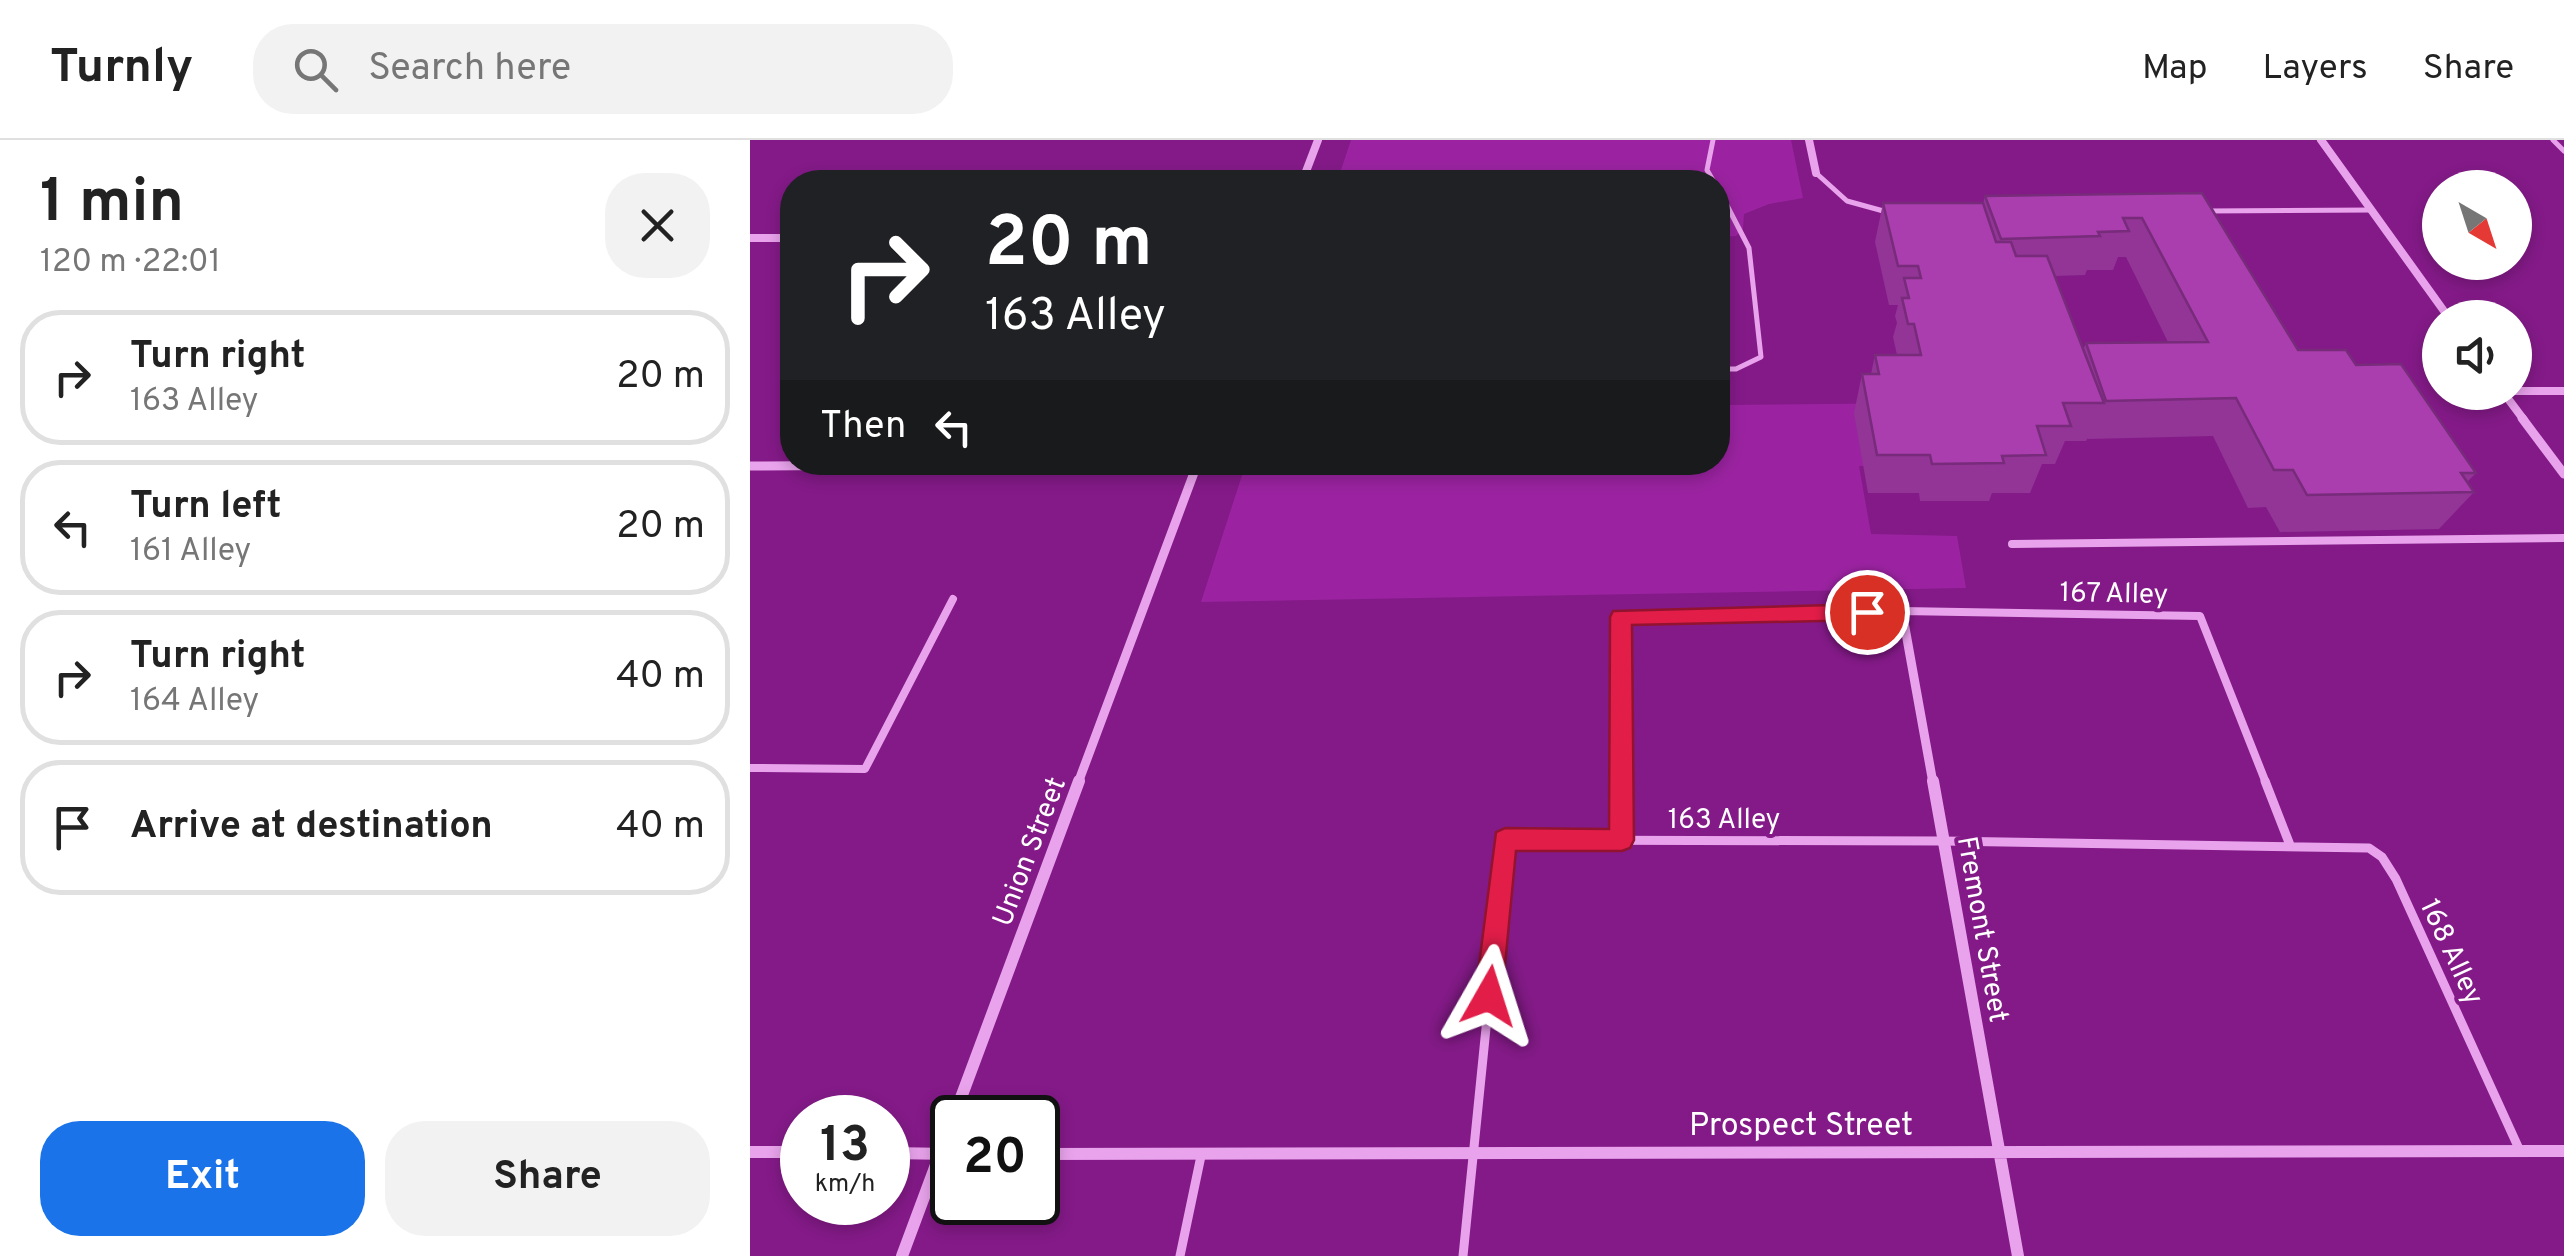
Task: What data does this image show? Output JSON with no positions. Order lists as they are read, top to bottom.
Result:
{
  "streets": {
    "street": ["Union Street", "Fremont Street", "Prospect Street"],
    "lane": ["167 Alley", "163 Alley", "168 Alley"]
  },
  "crossings": [
    ["167 Alley", "163 Alley"],
    ["167 Alley", "Fremont Street"],
    ["167 Alley", "168 Alley"],
    ["163 Alley", "Fremont Street"],
    ["163 Alley", "168 Alley"],
    ["163 Alley", "Prospect Street"],
    ["Fremont Street", "Prospect Street"],
    ["168 Alley", "Prospect Street"]
  ],
  "north": "bottom right",
  "page": {
    "header": "Turnly",
    "search": "Search here",
    "nav": ["Map", "Layers", "Share"],
    "heading": ["1 min", "120 m · 22:01"],
    "turn": ["20 m", "163 Alley"],
    "list": [
      {
        "name": "Turn right",
        "note": "163 Alley",
        "value": "20 m"
      },
      {
        "name": "Turn left",
        "note": "161 Alley",
        "value": "20 m"
      },
      {
        "name": "Turn right",
        "note": "164 Alley",
        "value": "40 m"
      },
      {
        "name": "Arrive at destination",
        "value": "40 m"
      }
    ],
    "then": "Then",
    "speed": "13 km/h",
    "limit": "20",
    "buttons": ["Exit", "Share"]
  }
}
